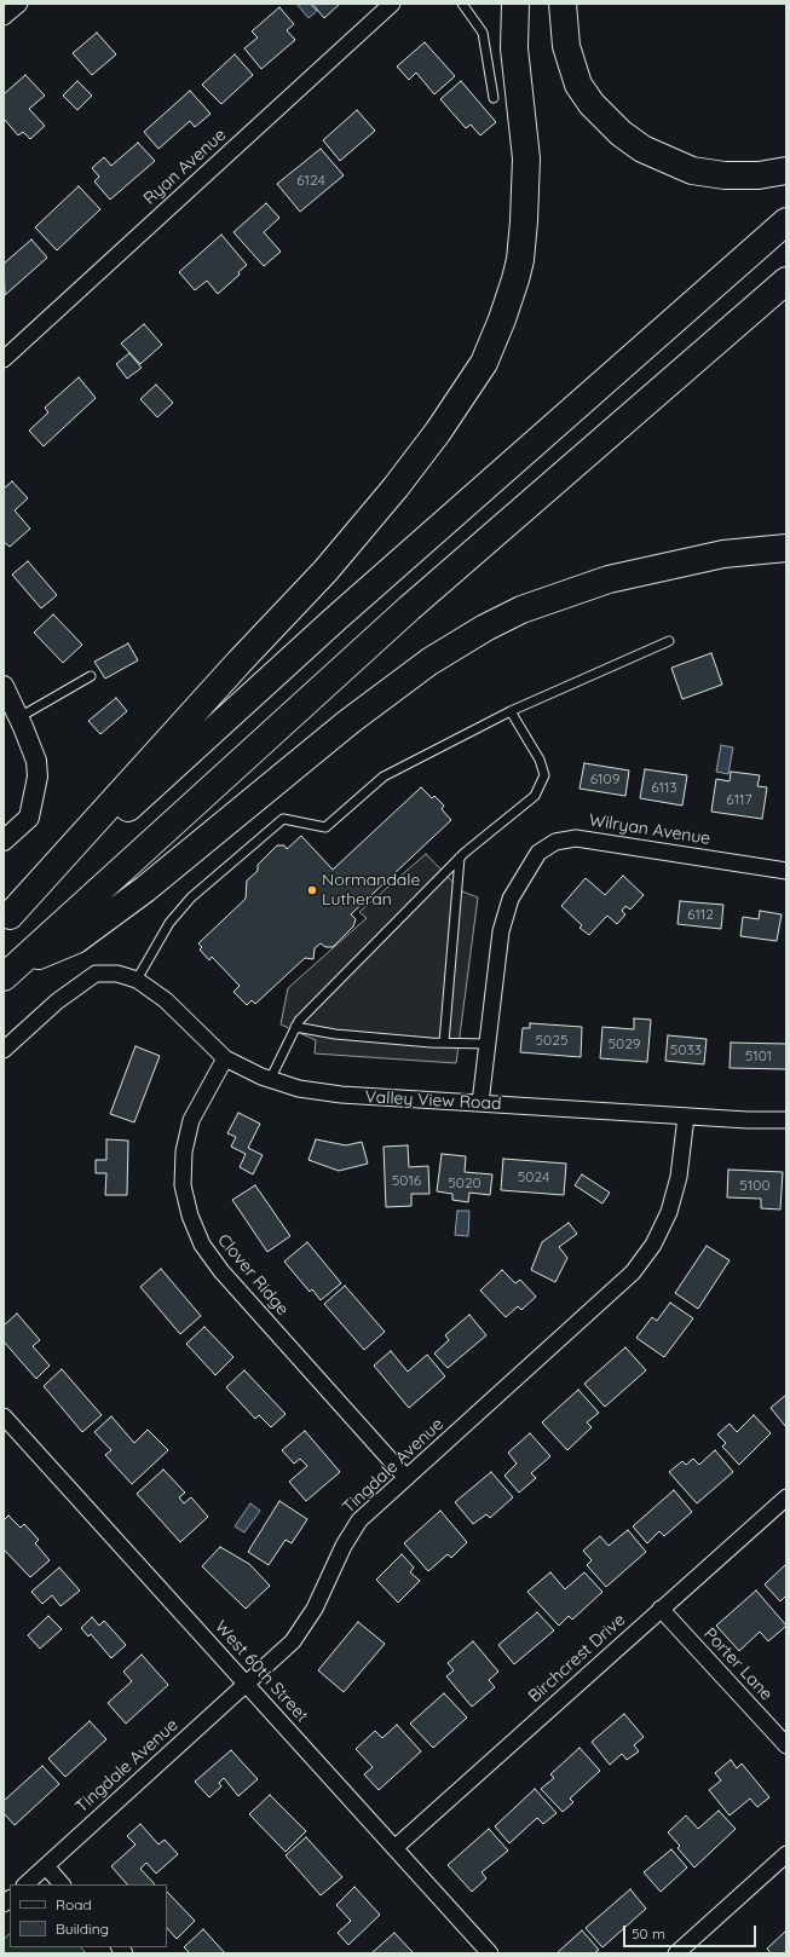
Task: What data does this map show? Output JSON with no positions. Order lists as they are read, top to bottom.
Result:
{
  "streets": {
    "street": [
      "Ryan Avenue",
      "Wilryan Avenue",
      "Valley View Road",
      "Clover Ridge",
      "Tingdale Avenue",
      "Birchcrest Drive",
      "Porter Lane",
      "West 60th Street"
    ]
  },
  "crossings": [
    ["Wilryan Avenue", "Valley View Road"],
    ["Valley View Road", "Clover Ridge"],
    ["Valley View Road", "Tingdale Avenue"],
    ["Clover Ridge", "Tingdale Avenue"],
    ["Tingdale Avenue", "West 60th Street"],
    ["Birchcrest Drive", "Porter Lane"],
    ["Birchcrest Drive", "West 60th Street"]
  ],
  "places": ["Normandale Lutheran"],
  "house_numbers": [
    "6124",
    "6109",
    "6113",
    "6117",
    "6112",
    "5025",
    "5029",
    "5033",
    "5101",
    "5024",
    "5016",
    "5020",
    "5100"
  ],
  "legend": ["Road", "Building"],
  "scale_bar": "50 m"
}
